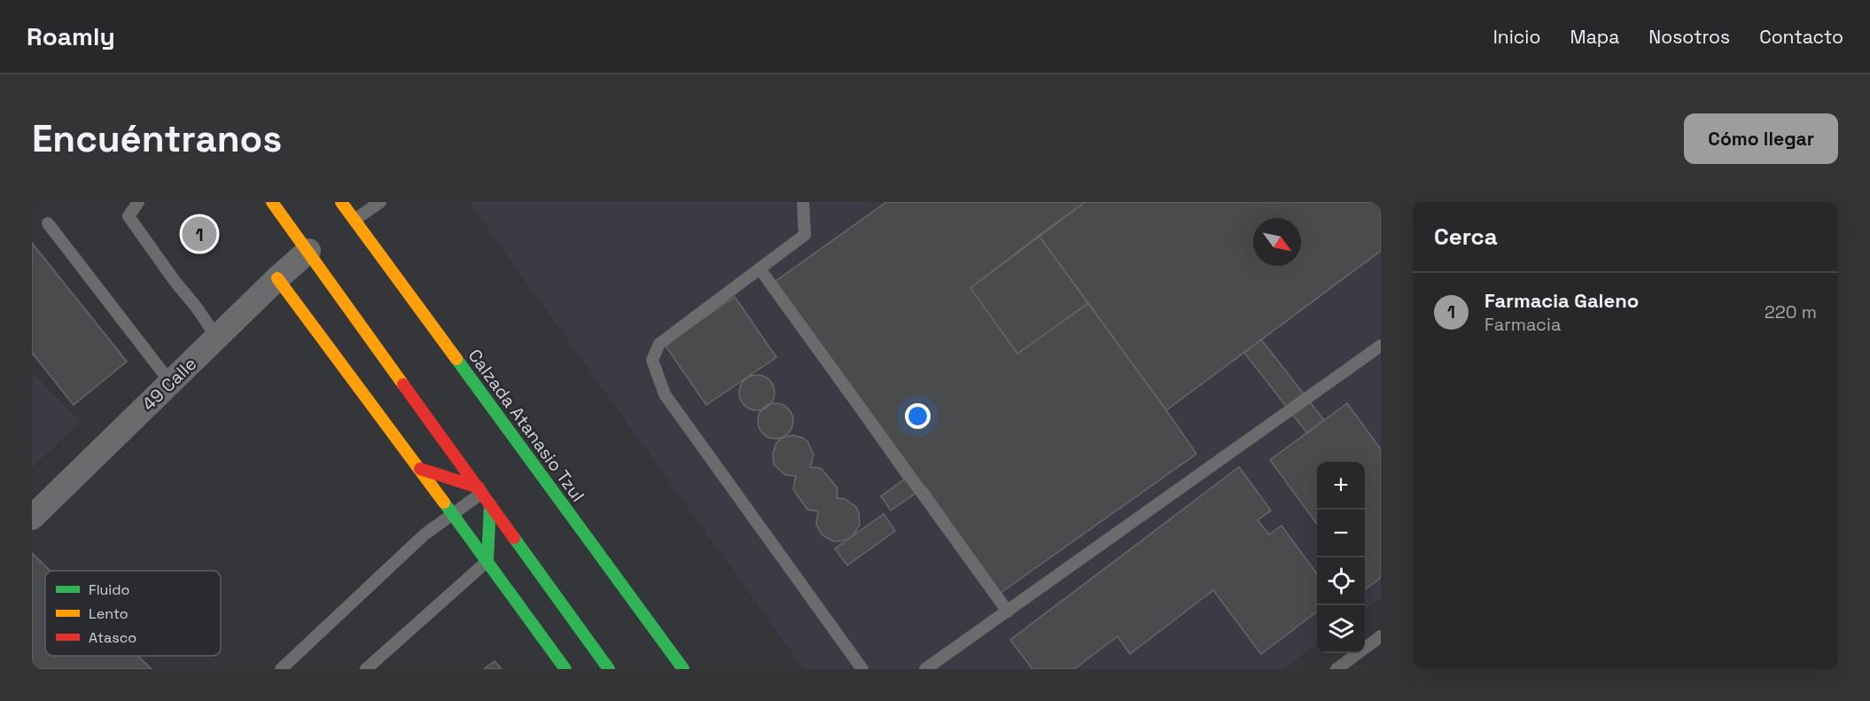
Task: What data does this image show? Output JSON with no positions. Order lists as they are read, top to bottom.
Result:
{
  "streets": {
    "main road": ["Calzada Atanasio Tzul"],
    "street": ["49 Calle"]
  },
  "legend": ["Fluido", "Lento", "Atasco"],
  "north": "bottom right",
  "page": {
    "header": "Roamly",
    "nav": [
      "Inicio",
      "Mapa",
      "Nosotros",
      "Contacto"
    ],
    "buttons": "Cómo llegar",
    "title": "Encuéntranos",
    "heading": "Cerca",
    "pins": "1",
    "list": [
      {
        "mark": "1",
        "name": "Farmacia Galeno",
        "note": "Farmacia",
        "value": "220 m"
      }
    ],
    "map_buttons": ["+", "−"]
  }
}
